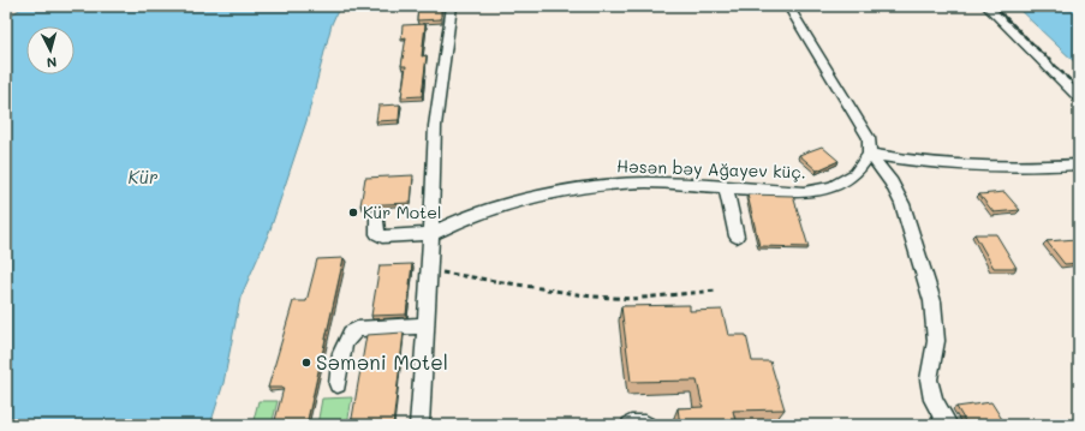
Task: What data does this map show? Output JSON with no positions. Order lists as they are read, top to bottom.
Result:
{
  "streets": {
    "street": ["Həsən bəy Ağayev küç."]
  },
  "water": ["Kür"],
  "places": ["Kür Motel", "Səməni Motel"],
  "north": "bottom"
}
